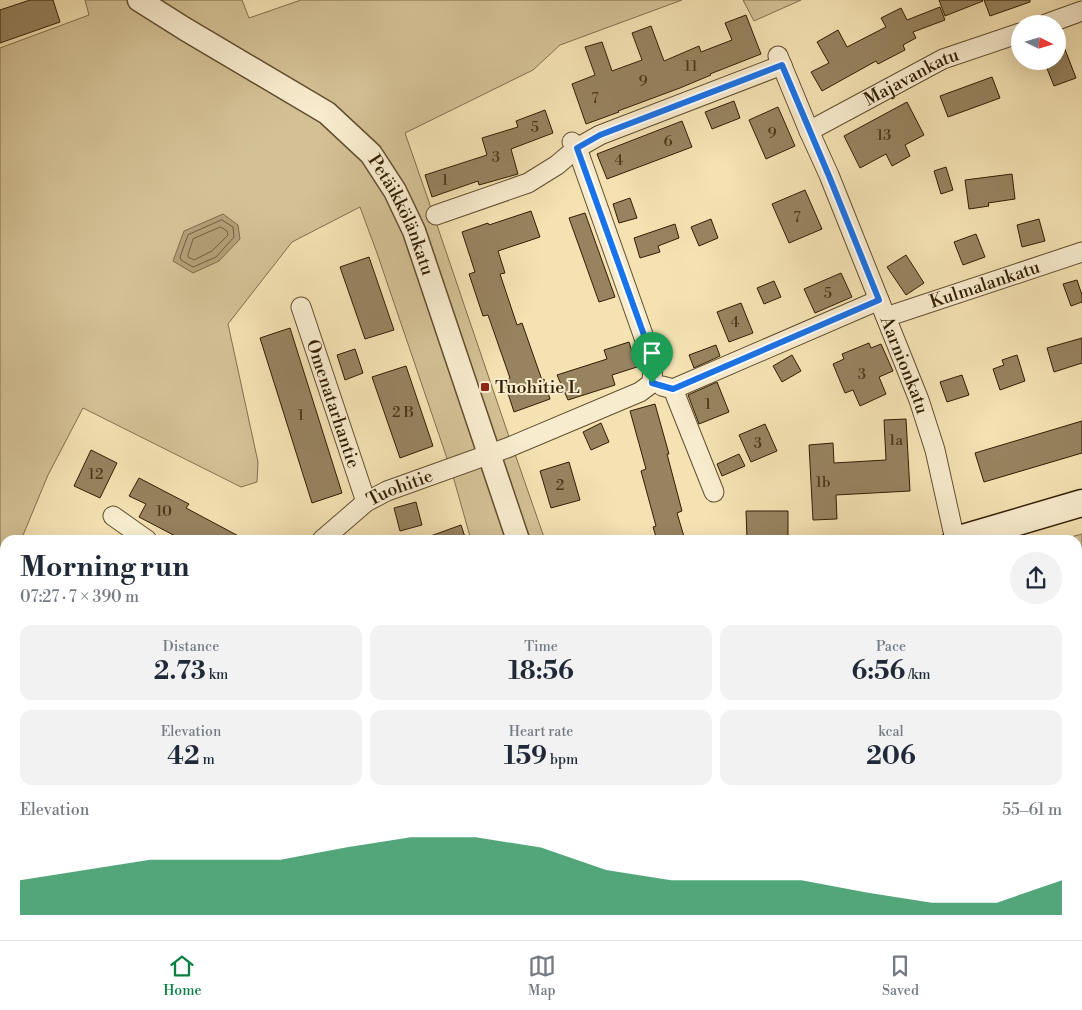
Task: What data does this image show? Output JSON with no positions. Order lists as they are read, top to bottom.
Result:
{
  "streets": {
    "street": [
      "Majavankatu",
      "Petäikkölänkatu",
      "Kulmalankatu",
      "Aarnionkatu",
      "Omenatarhantie",
      "Tuohitie"
    ]
  },
  "crossings": [
    ["Majavankatu", "Aarnionkatu"],
    ["Petäikkölänkatu", "Tuohitie"],
    ["Kulmalankatu", "Aarnionkatu"],
    ["Omenatarhantie", "Tuohitie"]
  ],
  "places": {
    "transit": ["Tuohitie L"]
  },
  "house_numbers": [
    "11",
    "9",
    "7",
    "5",
    "9",
    "13",
    "6",
    "3",
    "4",
    "1",
    "7",
    "5",
    "4",
    "3",
    "1",
    "2 B",
    "1",
    "1a",
    "3",
    "12",
    "1b",
    "2",
    "10"
  ],
  "north": "right",
  "page": {
    "heading": ["Morning run", "07:27 · 7 × 390 m"],
    "stats": [
      ["Distance", "2.73 km"],
      ["Time", "18:56"],
      ["Pace", "6:56 /km"],
      ["Elevation", "42 m"],
      ["Heart rate", "159 bpm"],
      ["kcal", "206"]
    ],
    "chart": ["Elevation", "55–61 m"],
    "tabs": ["Home", "Map", "Saved"]
  }
}
